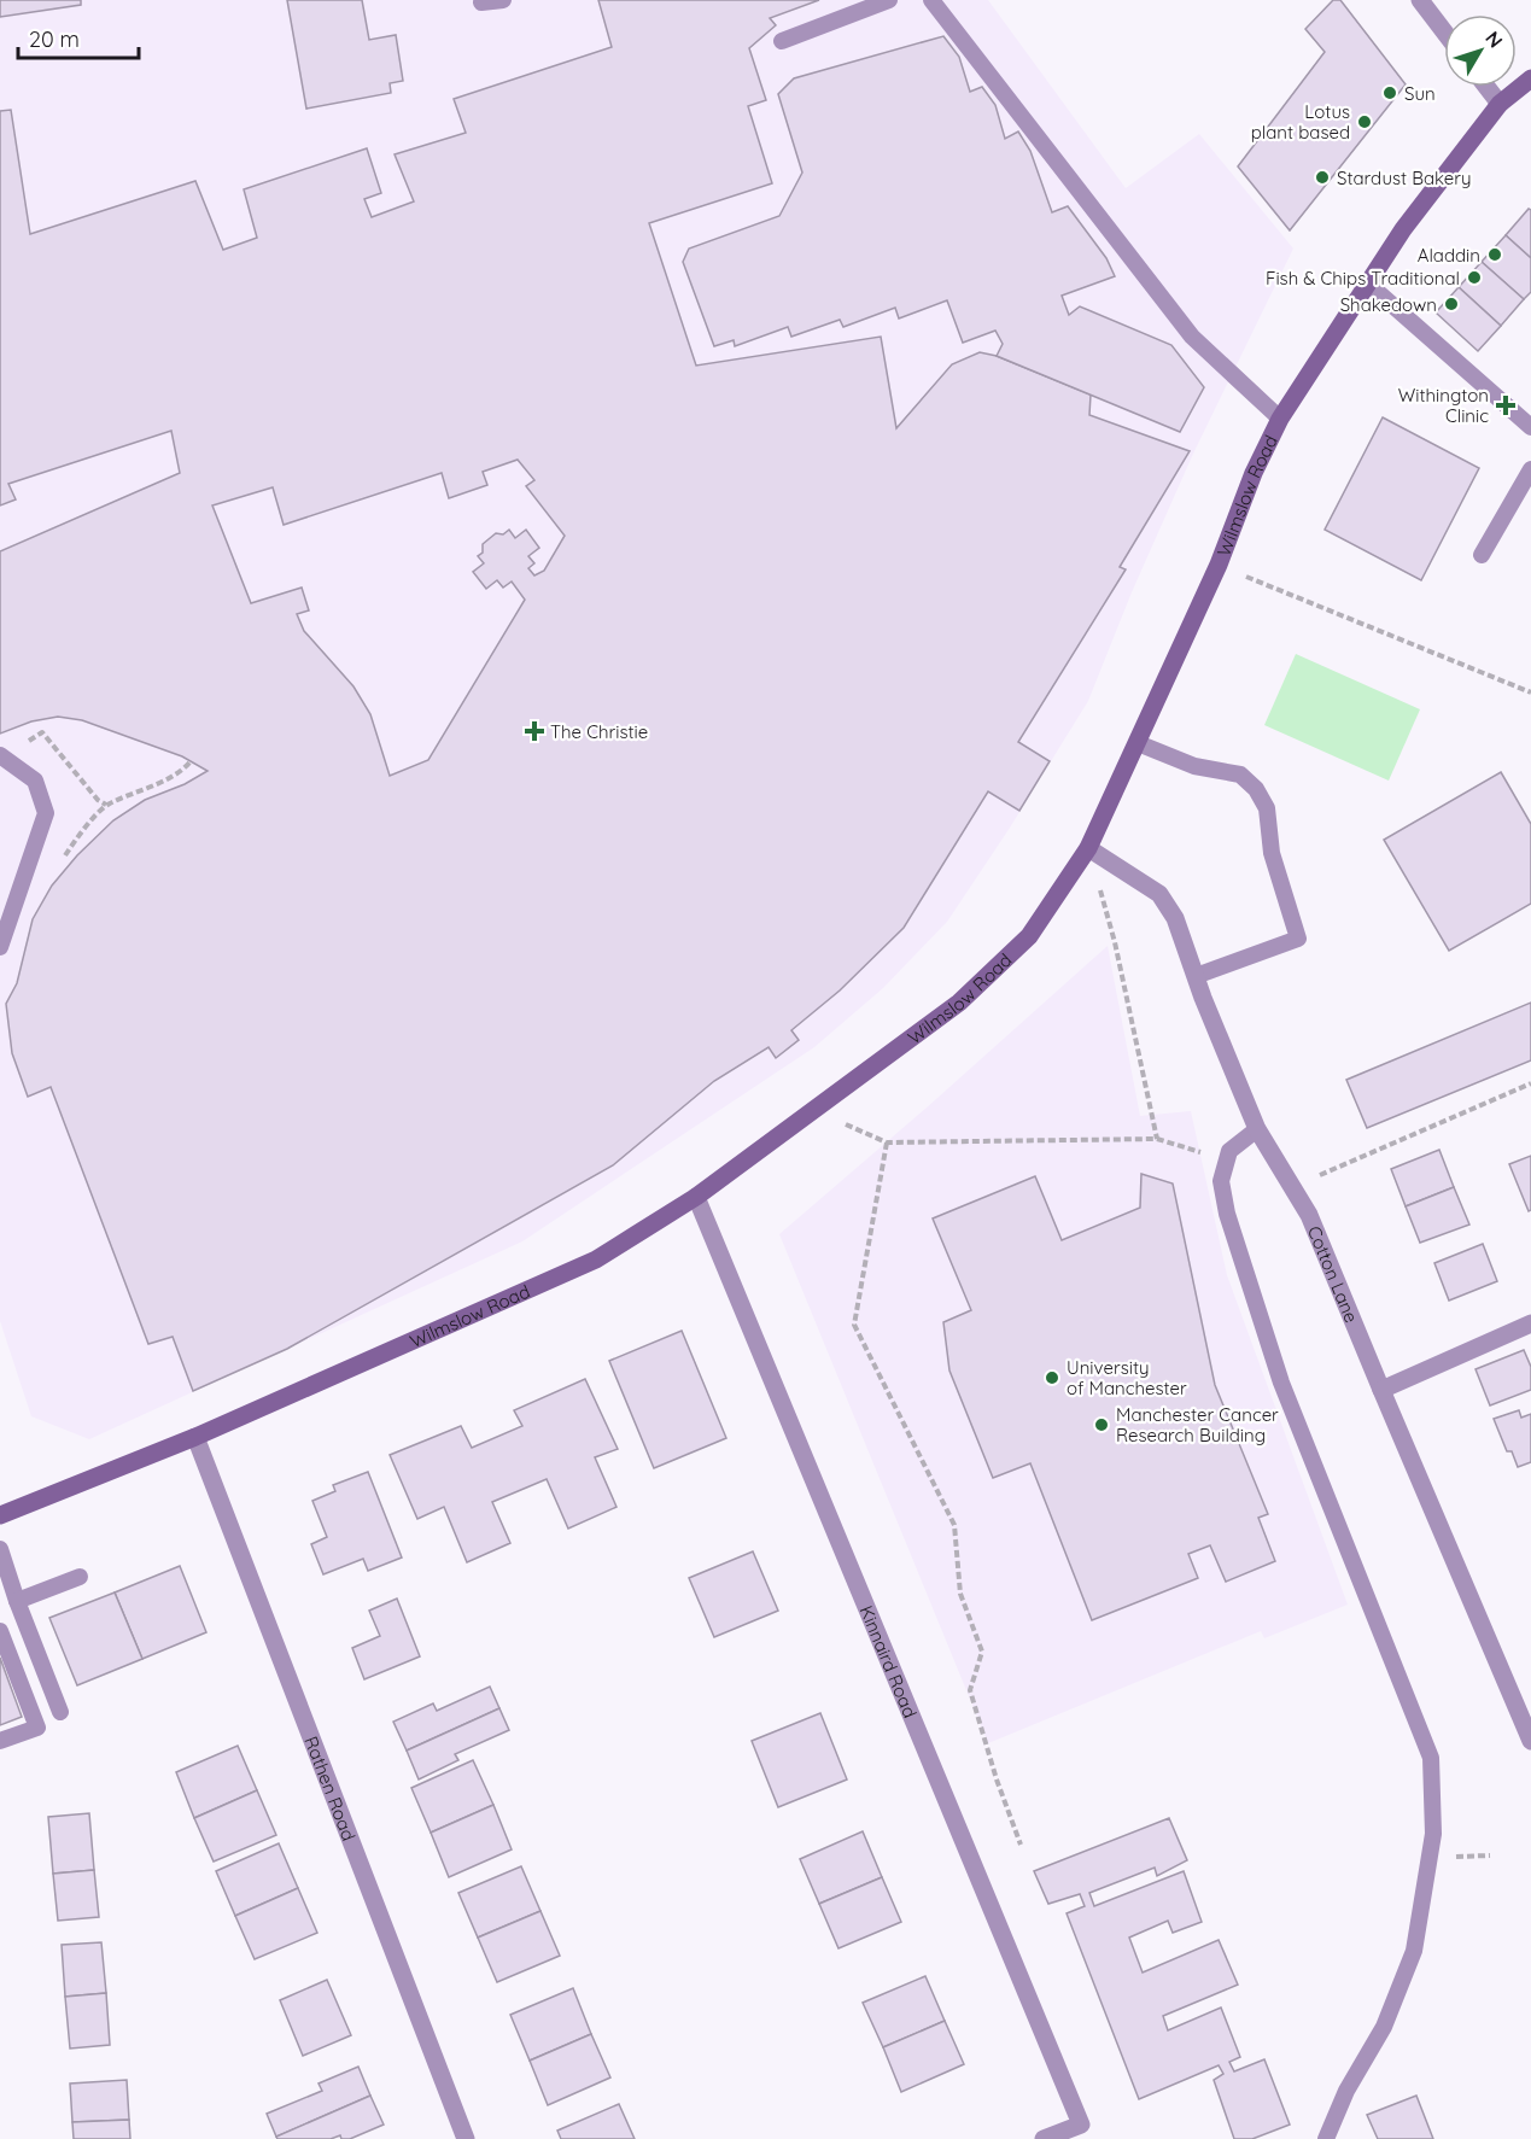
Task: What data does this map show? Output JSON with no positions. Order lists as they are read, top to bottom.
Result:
{
  "streets": {
    "main road": ["Wilmslow Road"],
    "street": ["Cotton Lane", "Kinnaird Road", "Rathen Road"]
  },
  "crossings": [
    ["Wilmslow Road", "Cotton Lane"],
    ["Wilmslow Road", "Kinnaird Road"],
    ["Wilmslow Road", "Rathen Road"]
  ],
  "places": {
    "other": [
      "Sun",
      "Lotus plant based",
      "Stardust Bakery",
      "Aladdin",
      "Fish & Chips Traditional",
      "Shakedown",
      "University of Manchester",
      "Manchester Cancer Research Building"
    ],
    "health": ["Withington Clinic", "The Christie"]
  },
  "scale_bar": "20 m",
  "north": "top right"
}
